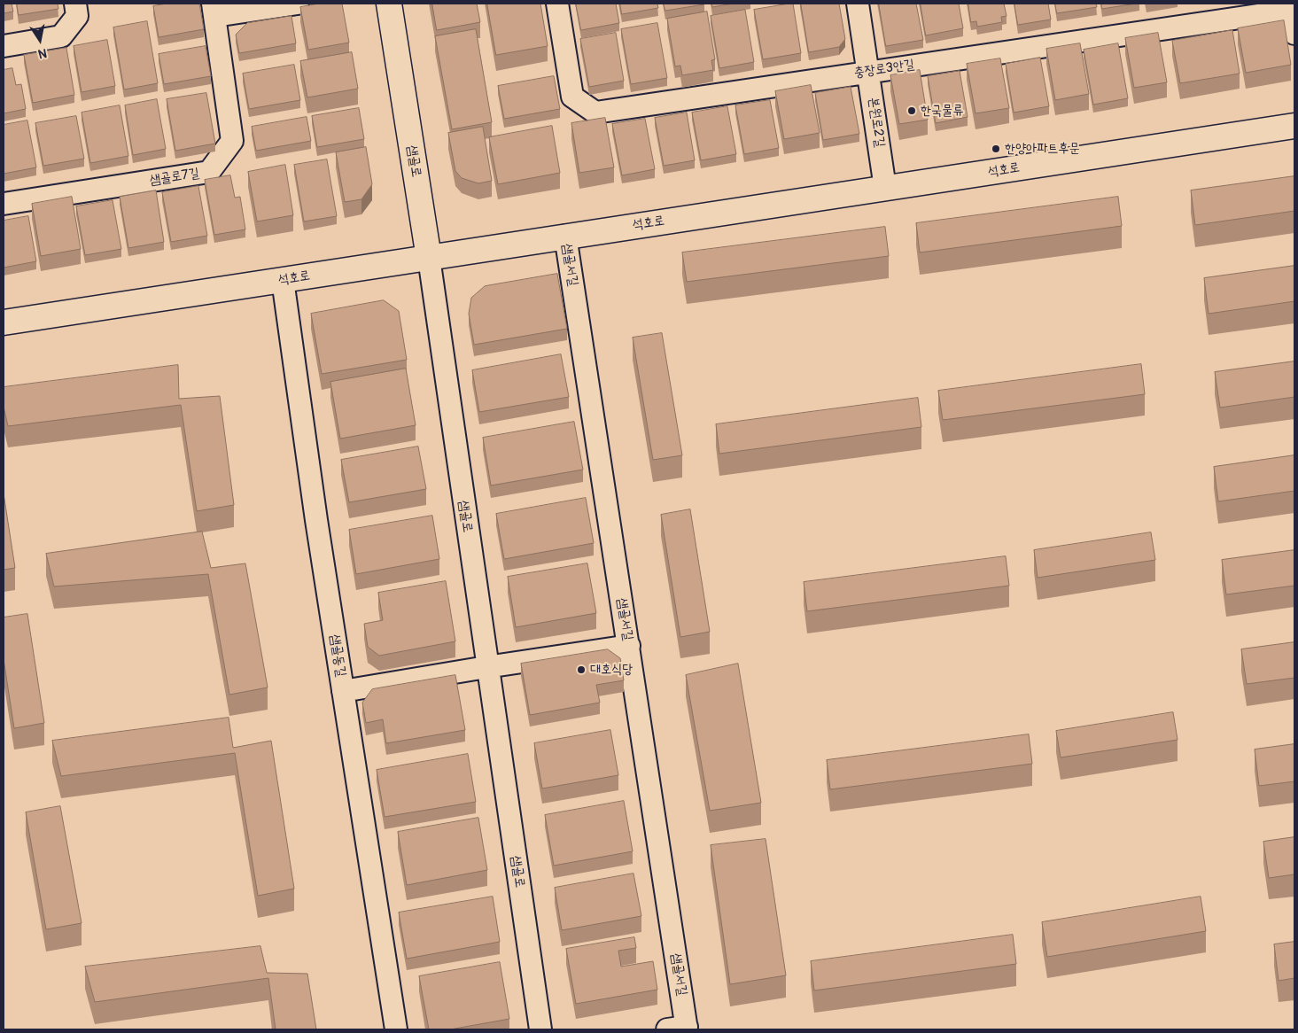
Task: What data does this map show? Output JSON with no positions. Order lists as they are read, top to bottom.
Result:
{
  "streets": {
    "main road": ["샘골로", "석호로"],
    "street": [
      "충장로3안길",
      "본원로2길",
      "샘골로7길",
      "샘골서길",
      "샘골동길"
    ]
  },
  "crossings": [
    ["충장로3안길", "본원로2길"],
    ["본원로2길", "석호로"],
    ["샘골로", "석호로"],
    ["석호로", "샘골서길"],
    ["석호로", "샘골동길"]
  ],
  "places": ["한국물류", "한양아파트후문", "대호식당"],
  "north": "bottom"
}
